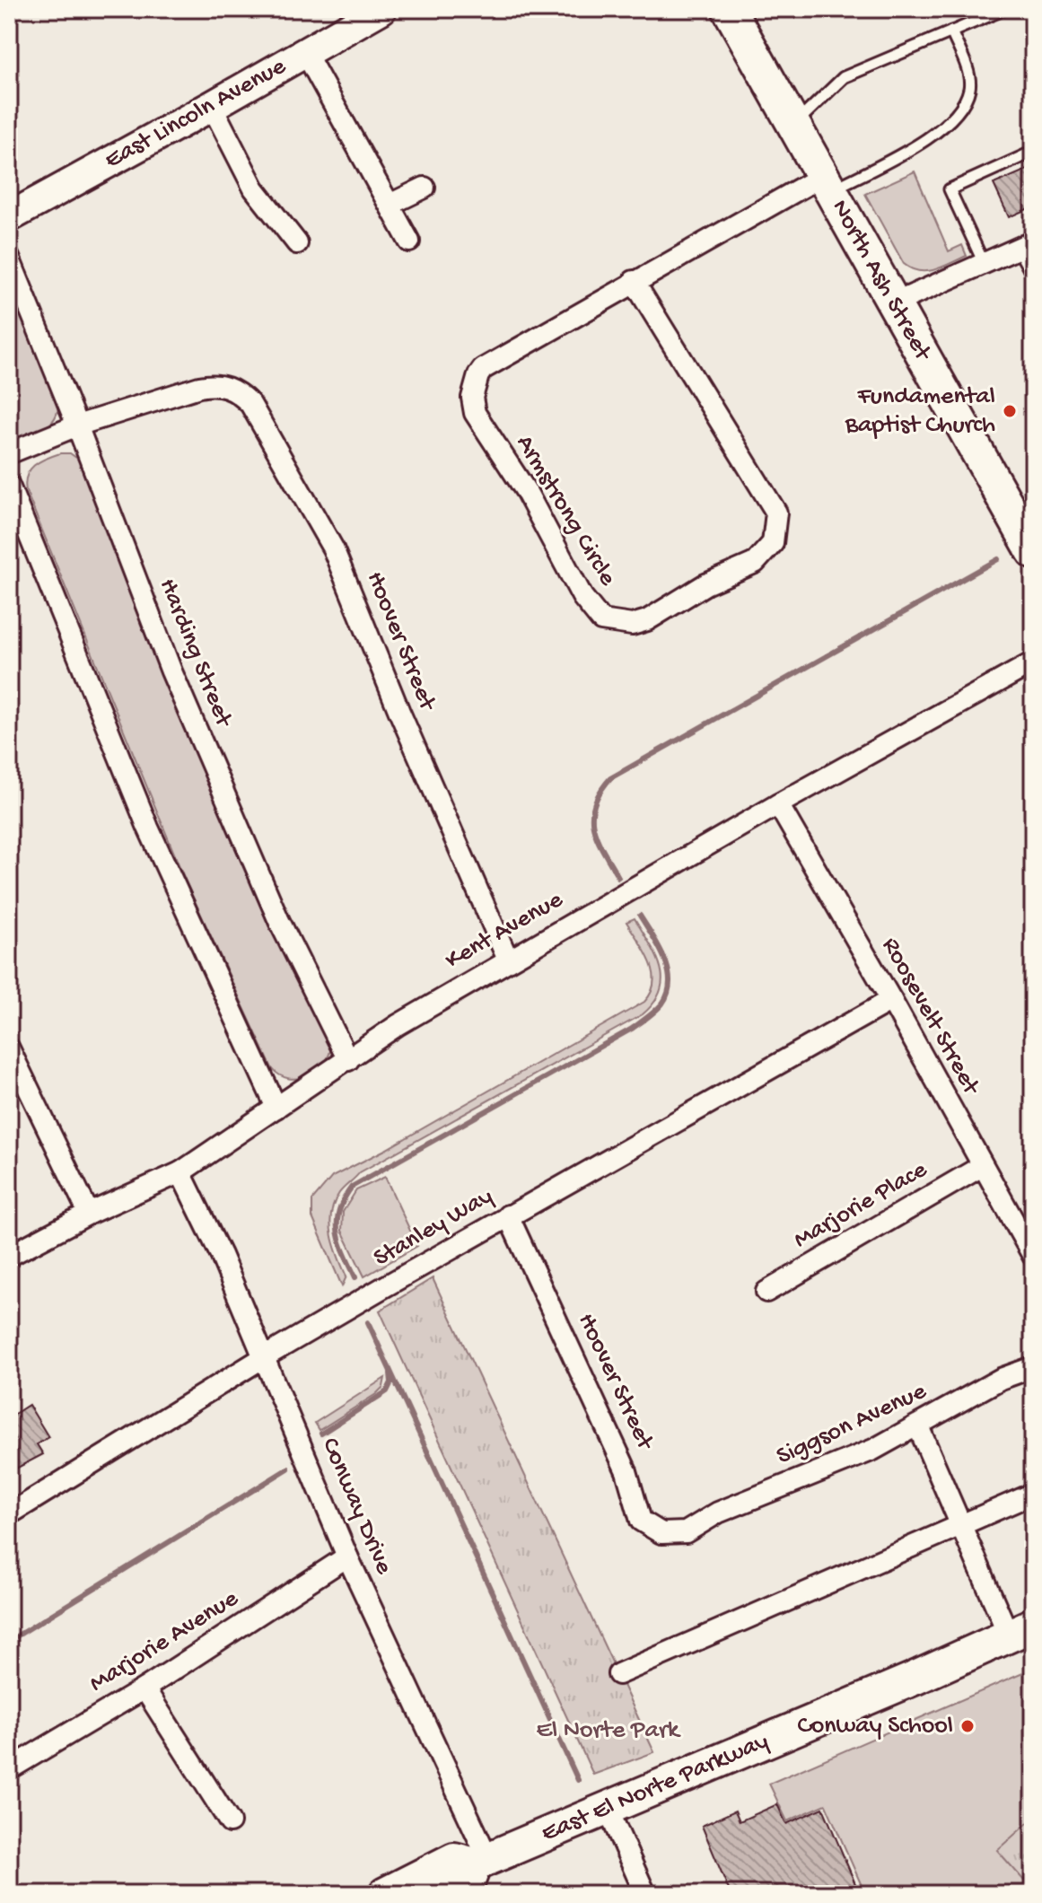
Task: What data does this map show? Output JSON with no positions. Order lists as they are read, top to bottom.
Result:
{
  "streets": {
    "main road": ["East Lincoln Avenue", "North Ash Street", "East El Norte Parkway"],
    "street": [
      "Armstrong Circle",
      "Hoover Street",
      "Harding Street",
      "Kent Avenue",
      "Roosevelt Street",
      "Marjorie Place",
      "Stanley Way",
      "Siggson Avenue",
      "Conway Drive",
      "Marjorie Avenue"
    ]
  },
  "crossings": [
    ["North Ash Street", "Armstrong Circle"],
    ["Hoover Street", "Harding Street"],
    ["Hoover Street", "Kent Avenue"],
    ["Hoover Street", "Stanley Way"],
    ["Hoover Street", "Siggson Avenue"],
    ["Harding Street", "Kent Avenue"],
    ["Kent Avenue", "Roosevelt Street"],
    ["Kent Avenue", "Conway Drive"],
    ["Roosevelt Street", "Marjorie Place"],
    ["Roosevelt Street", "Stanley Way"],
    ["Stanley Way", "Conway Drive"],
    ["Conway Drive", "Marjorie Avenue"],
    ["Conway Drive", "East El Norte Parkway"]
  ],
  "parks": ["El Norte Park"],
  "places": ["Fundamental Baptist Church", "Conway School"]
}
